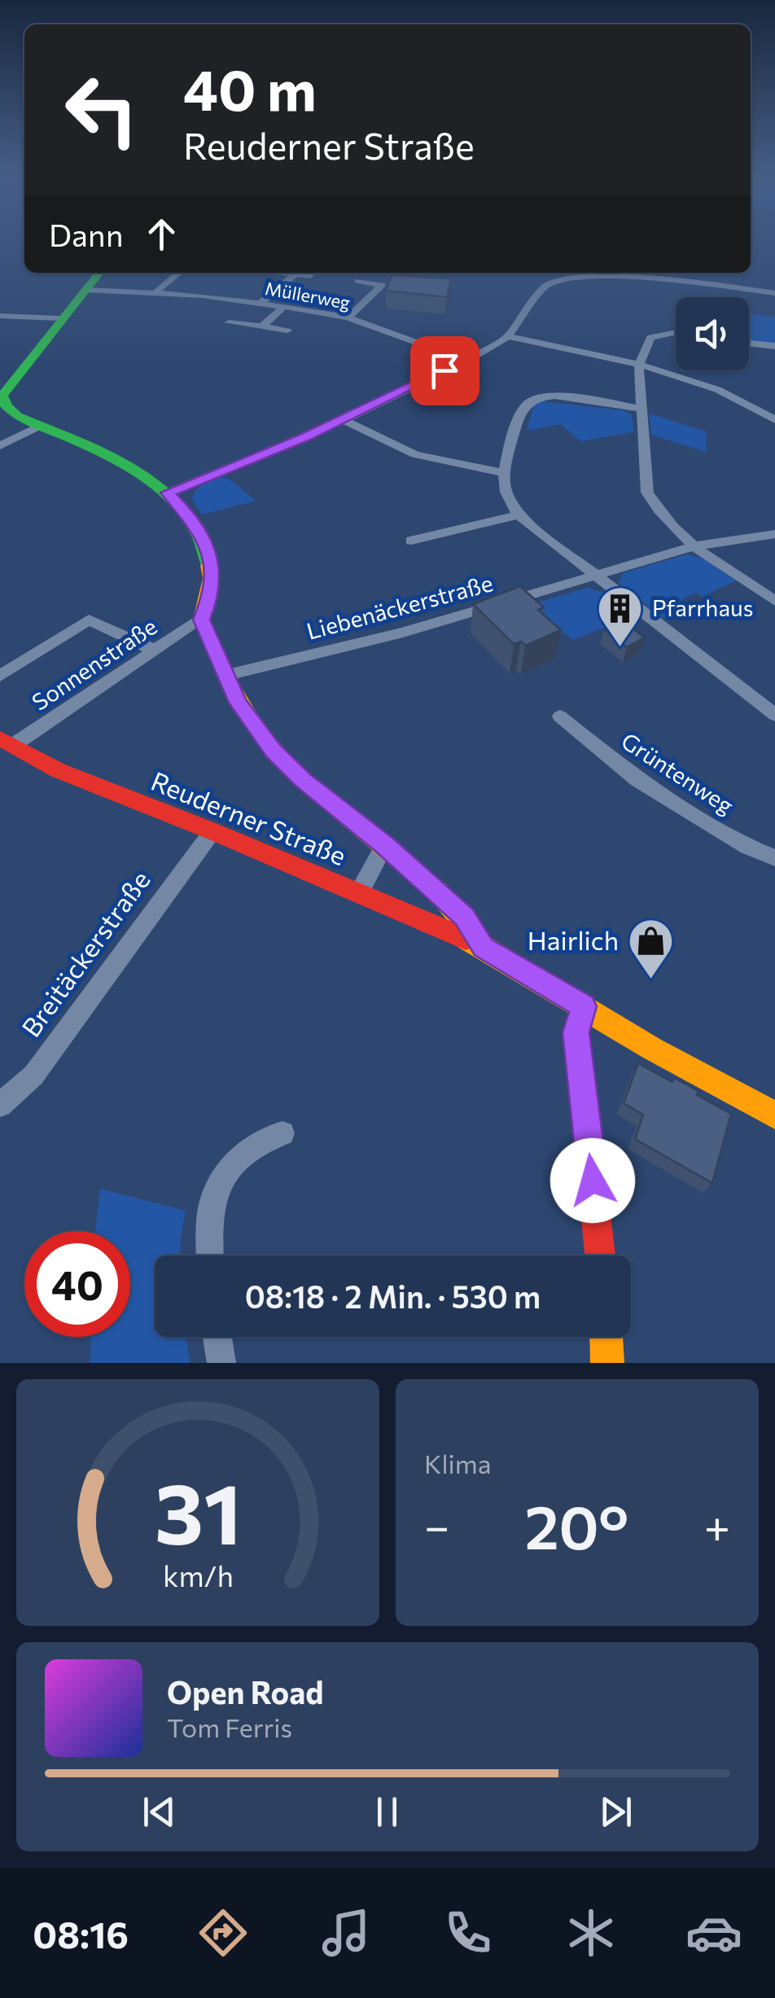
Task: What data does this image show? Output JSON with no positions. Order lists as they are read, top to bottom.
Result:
{
  "streets": {
    "street": [
      "Müllerweg",
      "Liebenäckerstraße",
      "Sonnenstraße",
      "Grüntenweg",
      "Reuderner Straße",
      "Breitäckerstraße"
    ]
  },
  "crossings": [
    ["Sonnenstraße", "Reuderner Straße"],
    ["Reuderner Straße", "Breitäckerstraße"]
  ],
  "places": {
    "building": ["Pfarrhaus"],
    "shop": ["Hairlich"]
  },
  "page": {
    "turn": ["40 m", "Reuderner Straße"],
    "then": "Dann",
    "limit": "40",
    "trip": "08:18 · 2 Min. · 530 m",
    "tile": "Klima",
    "heat": ["−", "20°", "+"],
    "song": ["Open Road", "Tom Ferris"],
    "tabs": "08:16",
    "gauge": ["31", "km/h"]
  }
}
